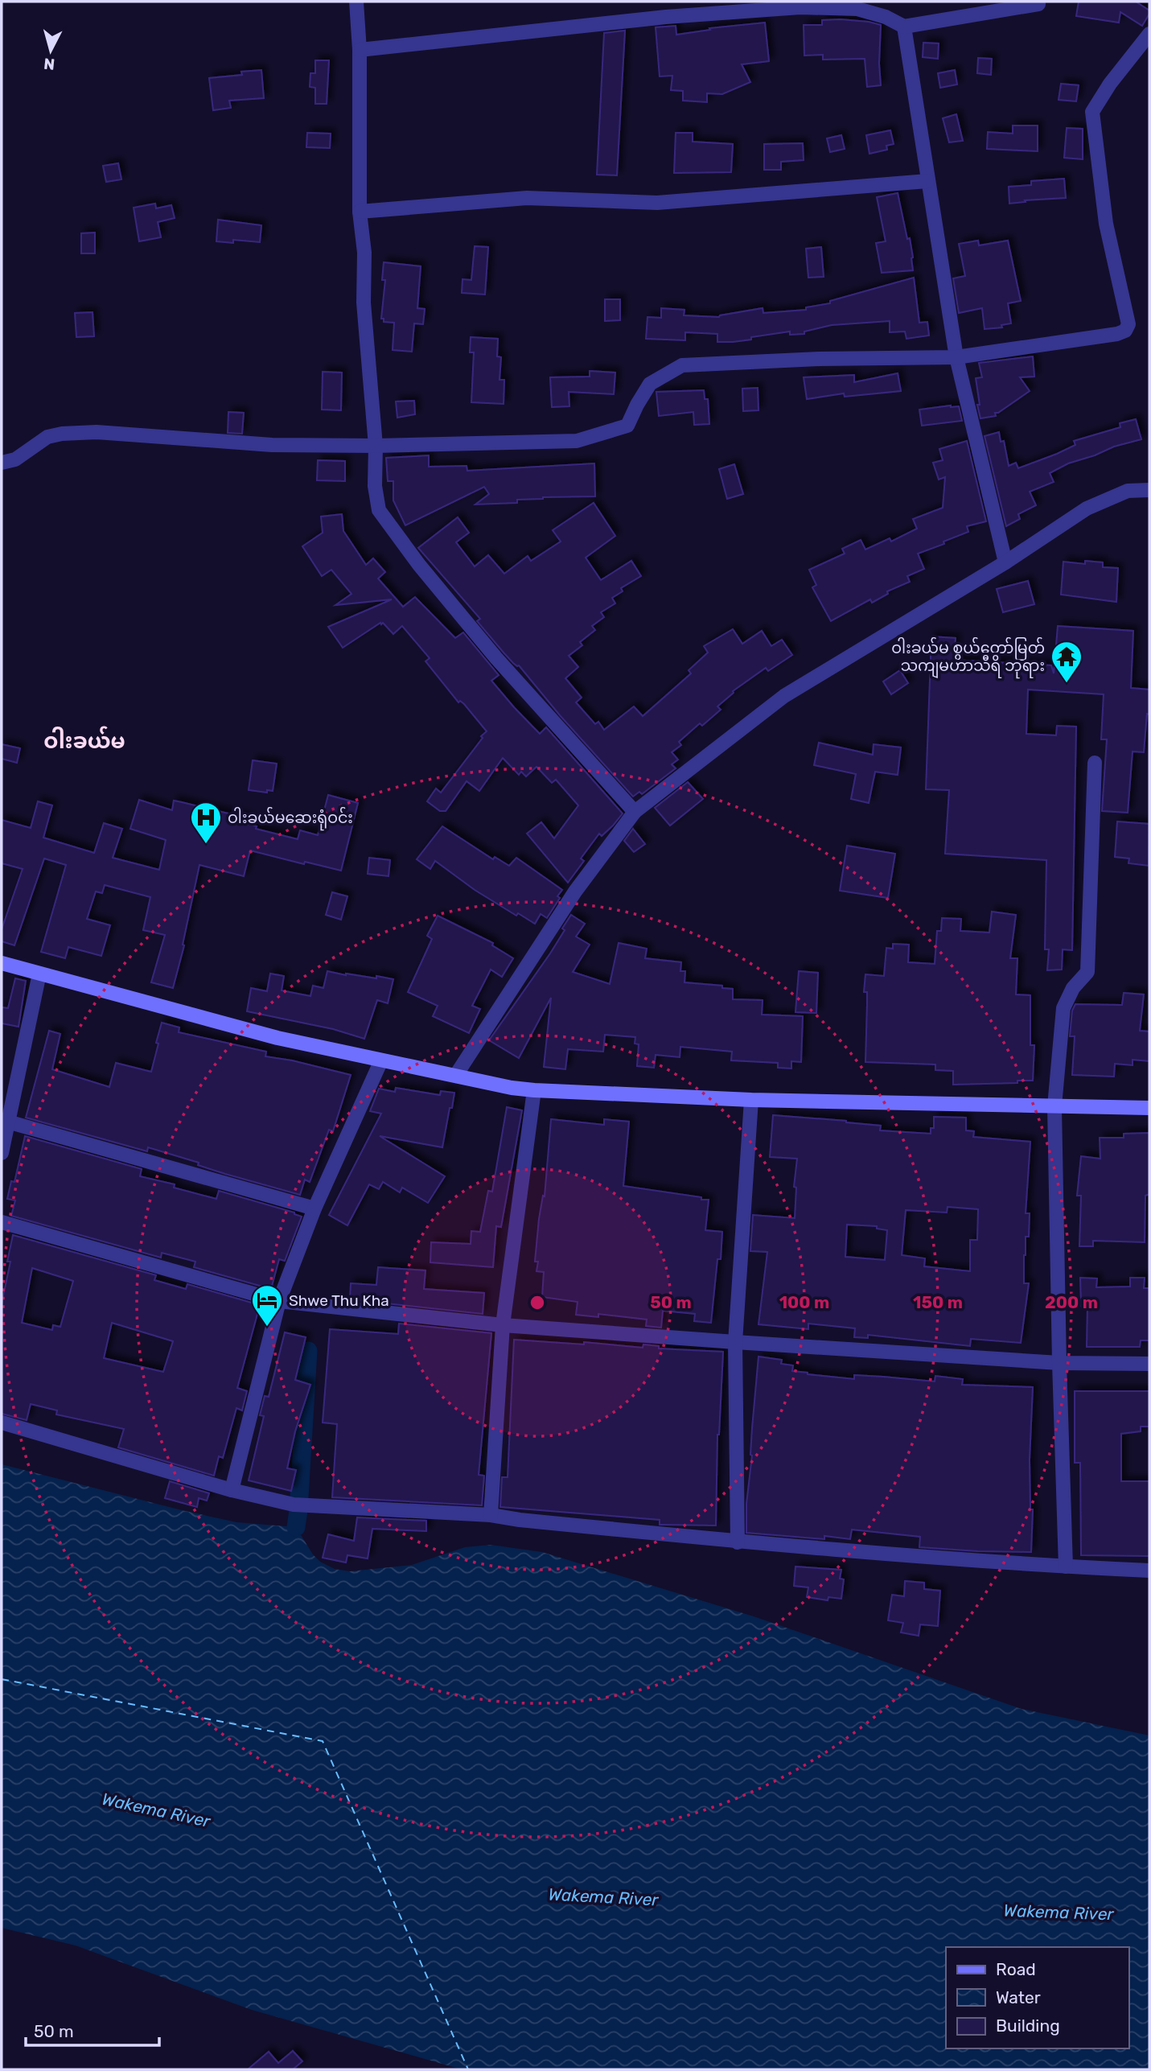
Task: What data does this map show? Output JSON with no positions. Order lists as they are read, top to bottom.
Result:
{
  "districts": ["ဝါးခယ်မ"],
  "water": ["Wakema River"],
  "places": {
    "temple": ["ဝါးခယ်မ စွယ်တော်မြတ် သကျမဟာသီရိ ဘုရား"],
    "hospital": ["ဝါးခယ်မဆေးရုံဝင်း"],
    "hotel": ["Shwe Thu Kha"]
  },
  "legend": ["Road", "Water", "Building"],
  "scale_bar": "50 m",
  "north": "bottom",
  "rings": [
    "50 m",
    "100 m",
    "150 m",
    "200 m"
  ]
}
